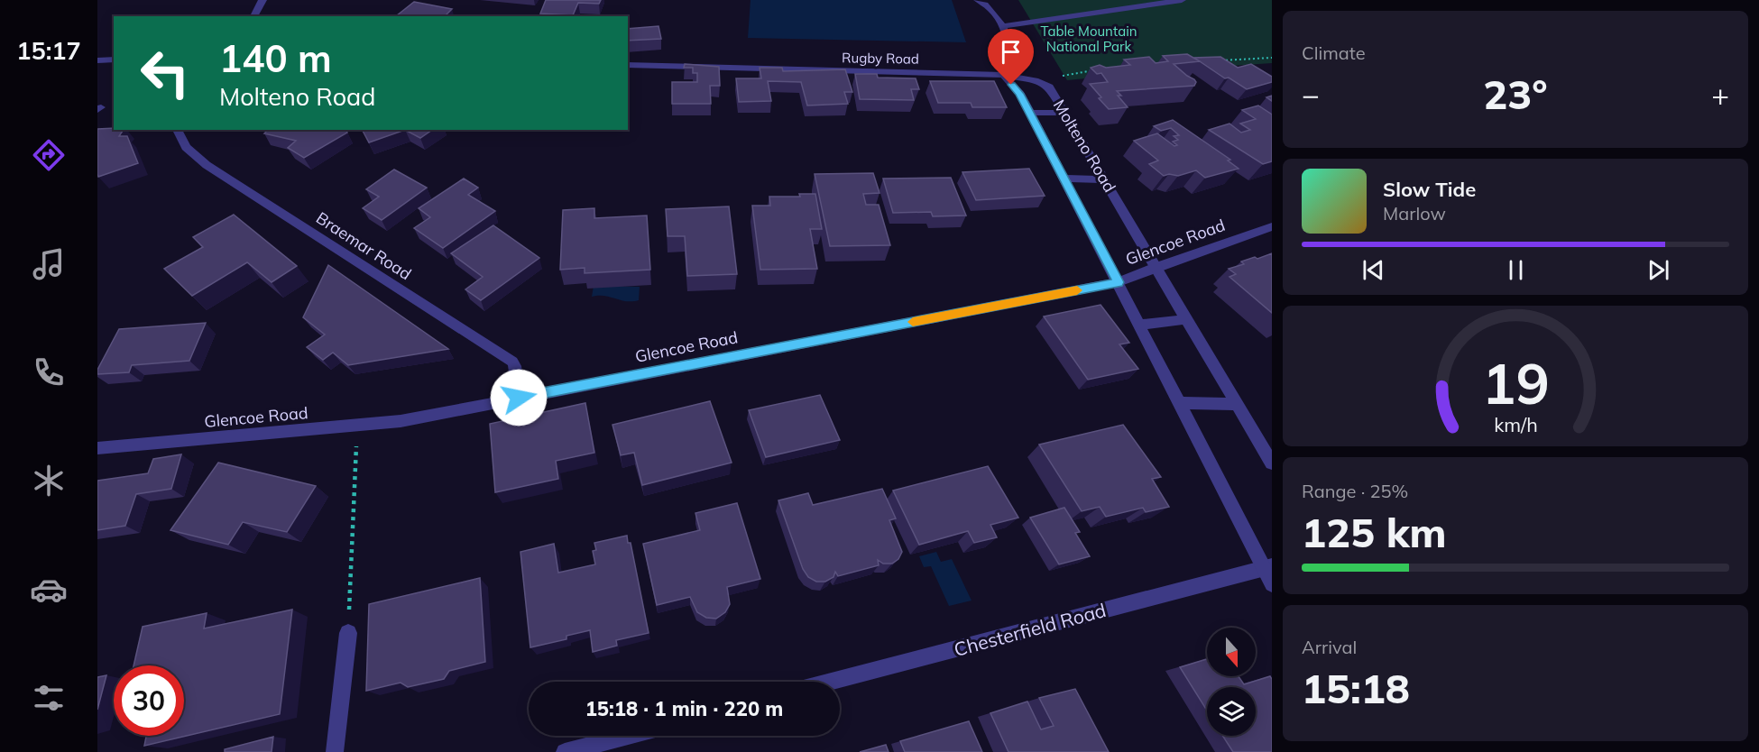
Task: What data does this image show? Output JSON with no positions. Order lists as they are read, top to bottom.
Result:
{
  "streets": {
    "street": [
      "Rugby Road",
      "Molteno Road",
      "Glencoe Road",
      "Braemar Road",
      "Chesterfield Road"
    ]
  },
  "crossings": [
    ["Rugby Road", "Molteno Road"],
    ["Molteno Road", "Glencoe Road"],
    ["Molteno Road", "Chesterfield Road"],
    ["Glencoe Road", "Braemar Road"]
  ],
  "parks": ["Table Mountain National Park"],
  "north": "bottom",
  "page": {
    "tabs": "15:17",
    "tile": [
      "Climate",
      ["Range · 25%", "125 km"],
      ["Arrival", "15:18"]
    ],
    "turn": ["140 m", "Molteno Road"],
    "heat": ["−", "23°", "+"],
    "song": ["Slow Tide", "Marlow"],
    "limit": "30",
    "trip": "15:18 · 1 min · 220 m",
    "gauge": ["19", "km/h"]
  }
}
